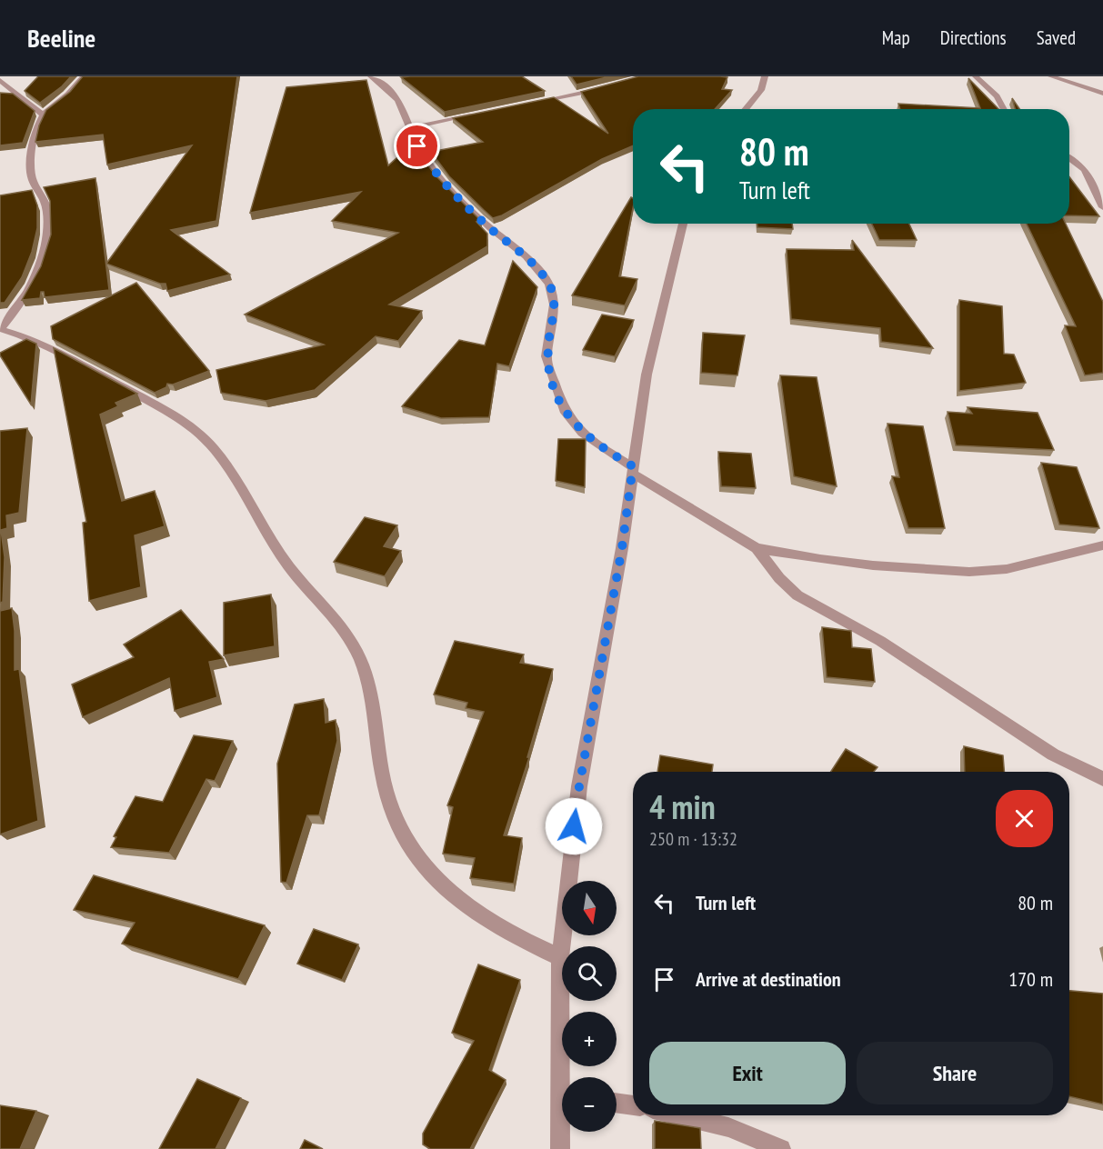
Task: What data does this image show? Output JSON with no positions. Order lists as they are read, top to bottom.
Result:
{
  "north": "bottom",
  "page": {
    "header": "Beeline",
    "nav": ["Map", "Directions", "Saved"],
    "turn": ["80 m", "Turn left"],
    "heading": ["4 min", "250 m · 13:32"],
    "list": [
      {
        "name": "Turn left",
        "value": "80 m"
      },
      {
        "name": "Arrive at destination",
        "value": "170 m"
      }
    ],
    "map_buttons": ["+", "−"],
    "buttons": ["Exit", "Share"]
  }
}
